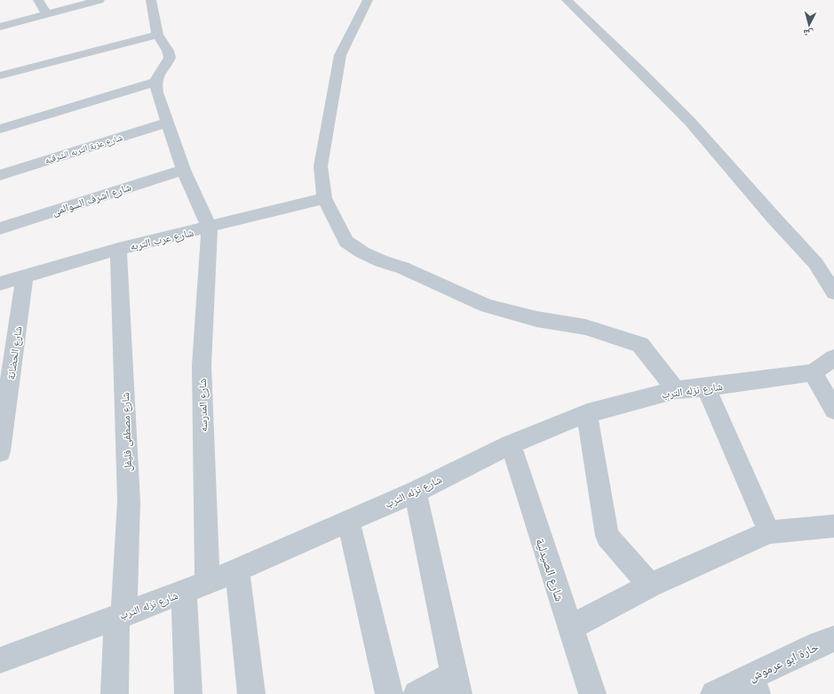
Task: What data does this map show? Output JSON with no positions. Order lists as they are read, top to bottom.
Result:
{
  "streets": {
    "street": [
      "شارع عزبة التربه الشرقيه",
      "شارع اشرف السوالمى",
      "شارع عرب التربه",
      "شارع الحضانة",
      "شارع نزله الترب",
      "شارع المدرسه",
      "شارع مصطفى فليفل",
      "شارع الصيدلية",
      "حارة ابو عرموش"
    ]
  },
  "crossings": [
    ["شارع عرب التربه", "شارع الحضانة"],
    ["شارع عرب التربه", "شارع المدرسه"],
    ["شارع عرب التربه", "شارع مصطفى فليفل"],
    ["شارع نزله الترب", "شارع المدرسه"],
    ["شارع نزله الترب", "شارع مصطفى فليفل"],
    ["شارع نزله الترب", "شارع الصيدلية"]
  ],
  "north": "bottom"
}
